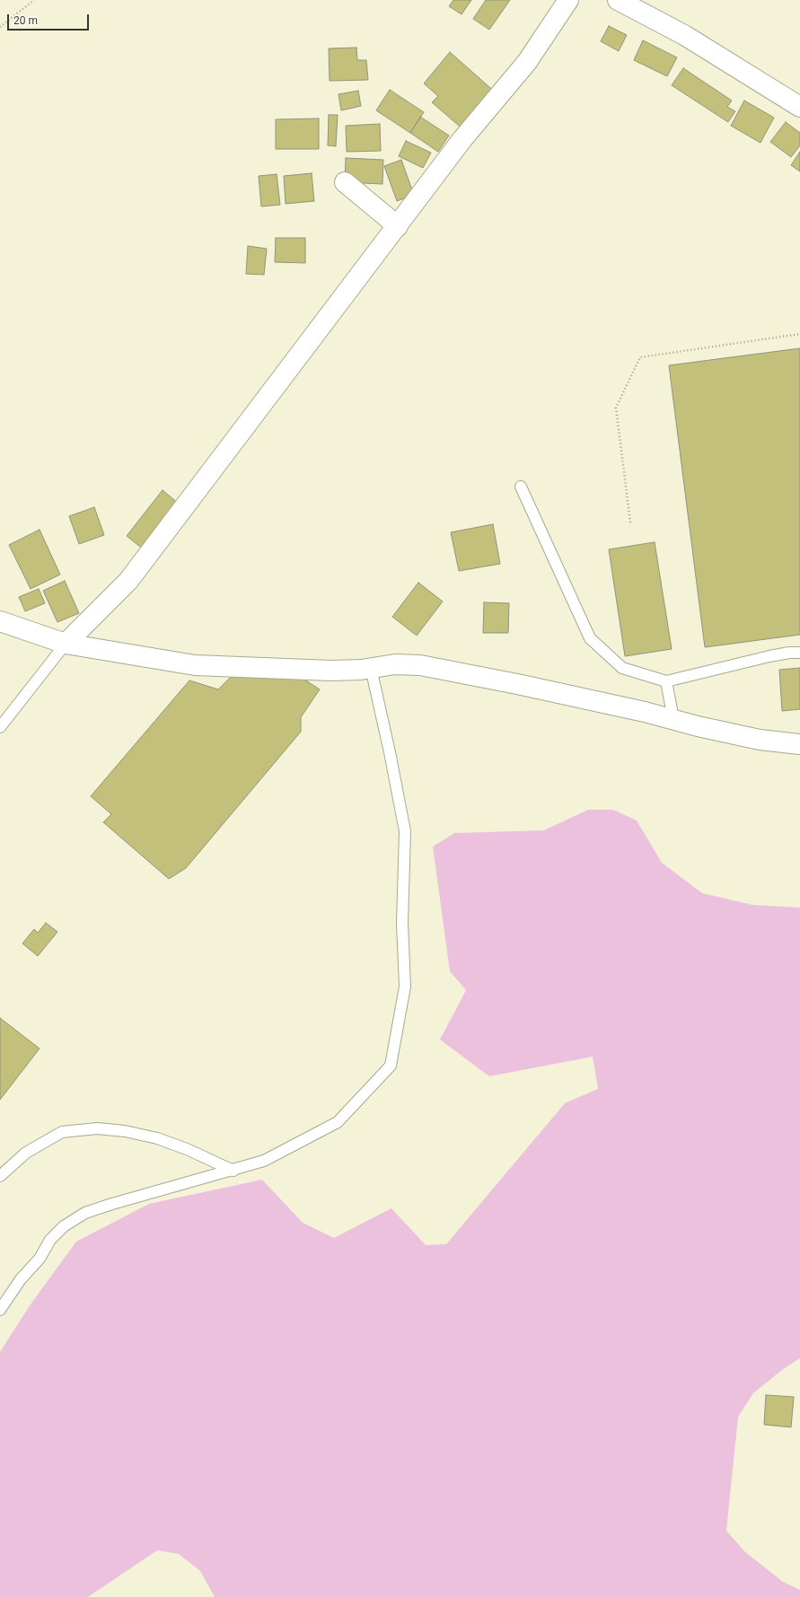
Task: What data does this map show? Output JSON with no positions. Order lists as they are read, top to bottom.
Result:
{
  "scale_bar": "20 m"
}
